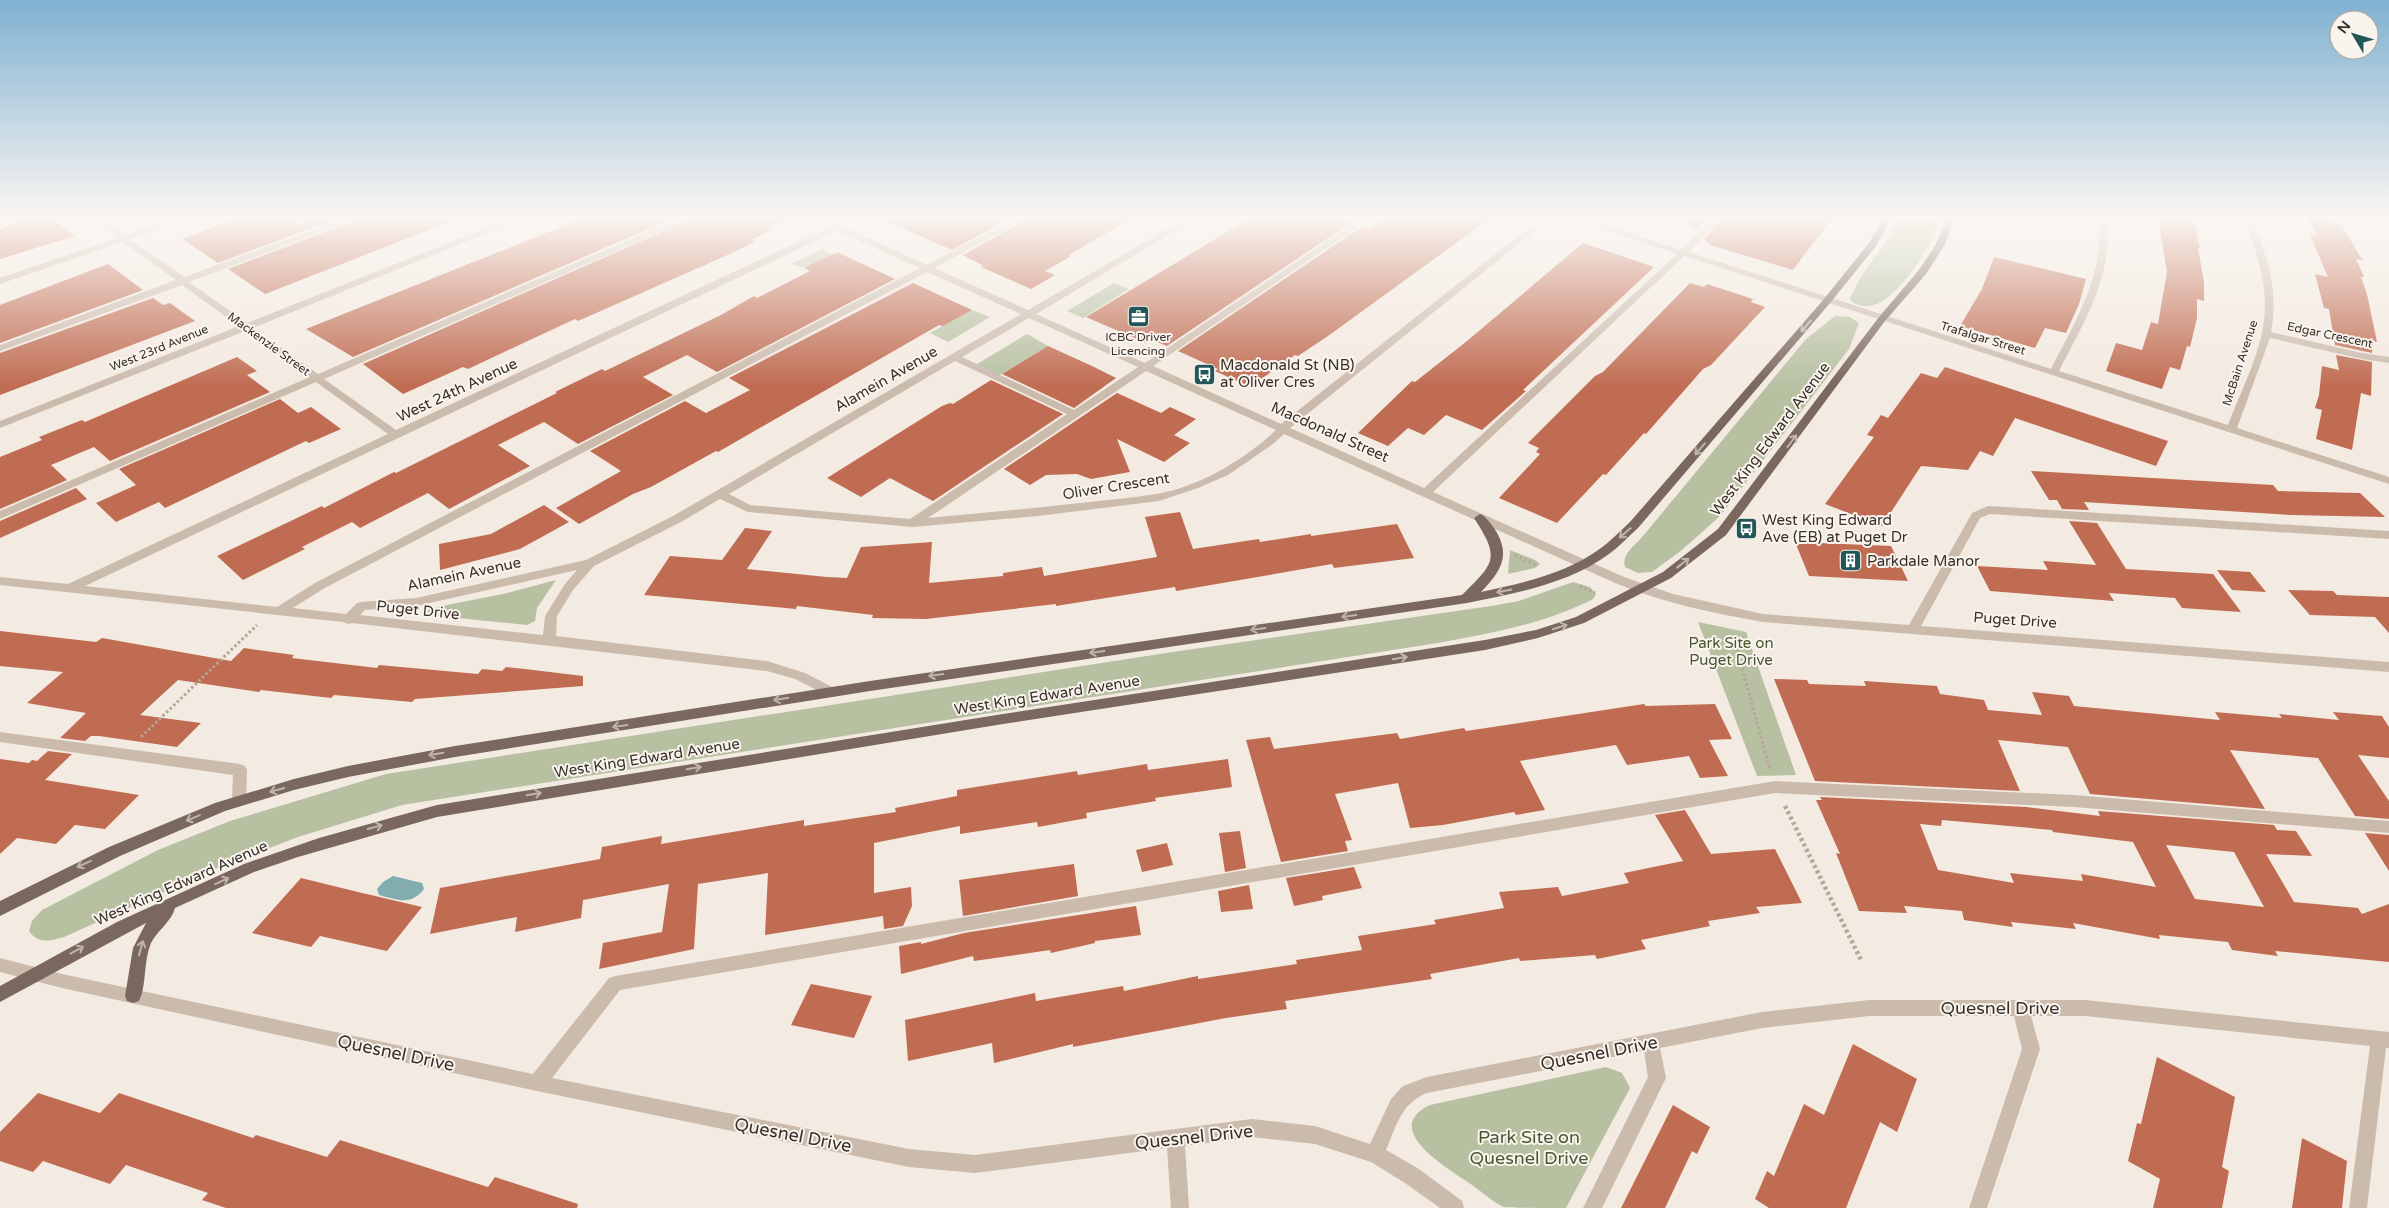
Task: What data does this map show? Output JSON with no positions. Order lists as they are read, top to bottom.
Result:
{
  "streets": {
    "main road": ["West King Edward Avenue"],
    "street": [
      "Edgar Crescent",
      "Trafalgar Street",
      "Mackenzie Street",
      "West 23rd Avenue",
      "McBain Avenue",
      "Alamein Avenue",
      "West 24th Avenue",
      "Macdonald Street",
      "Oliver Crescent",
      "Puget Drive",
      "Quesnel Drive"
    ]
  },
  "crossings": [
    ["Edgar Crescent", "McBain Avenue"],
    ["Trafalgar Street", "McBain Avenue"],
    ["Trafalgar Street", "West King Edward Avenue"],
    ["Mackenzie Street", "West 23rd Avenue"],
    ["Mackenzie Street", "West 24th Avenue"],
    ["Alamein Avenue", "Macdonald Street"],
    ["Alamein Avenue", "Oliver Crescent"],
    ["Alamein Avenue", "Puget Drive"],
    ["West 24th Avenue", "Puget Drive"],
    ["Macdonald Street", "West King Edward Avenue"],
    ["Macdonald Street", "Oliver Crescent"],
    ["Macdonald Street", "Puget Drive"],
    ["West King Edward Avenue", "Puget Drive"],
    ["West King Edward Avenue", "Quesnel Drive"]
  ],
  "parks": ["Park Site on Puget Drive", "Park Site on Quesnel Drive"],
  "places": {
    "office": ["ICBC Driver Licencing"],
    "bus stop": ["Macdonald St (NB) at Oliver Cres", "West King Edward Ave (EB) at Puget Dr"],
    "building": ["Parkdale Manor"]
  },
  "north": "top left"
}
